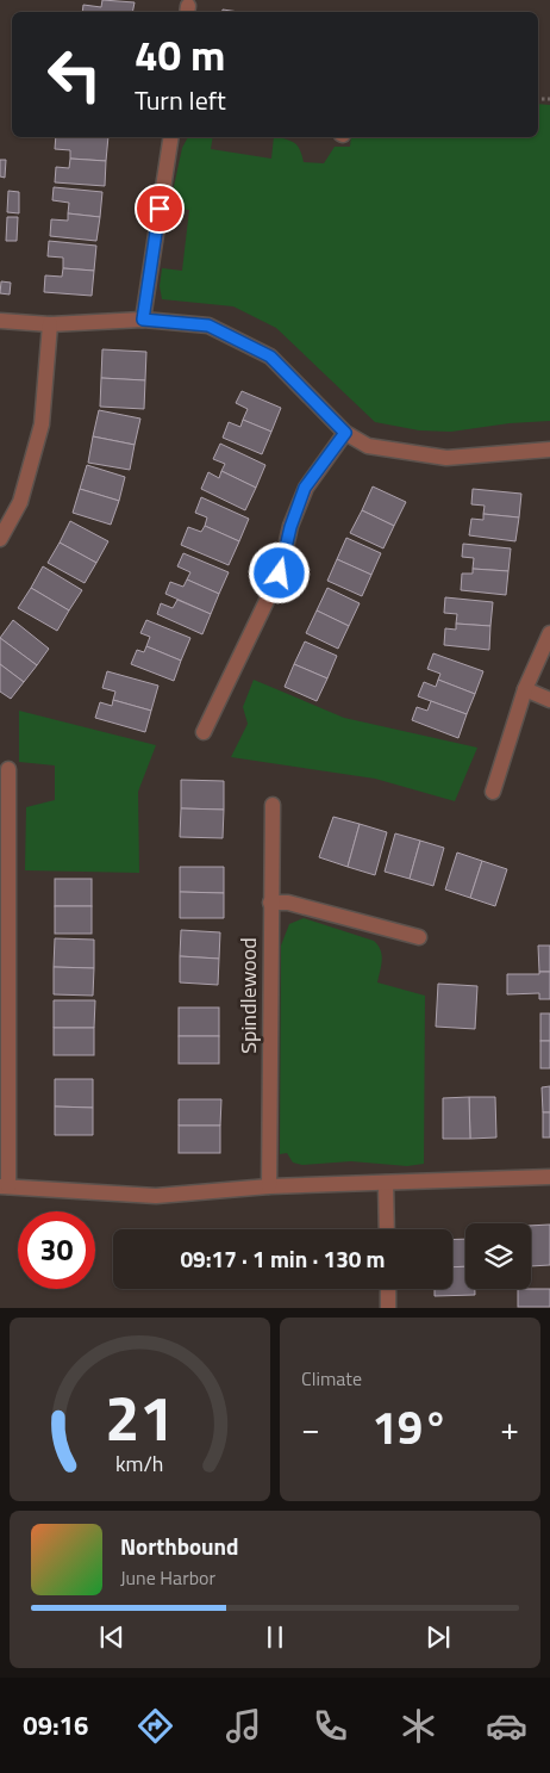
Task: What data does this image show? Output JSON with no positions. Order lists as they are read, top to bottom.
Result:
{
  "streets": {
    "street": ["Spindlewood"]
  },
  "page": {
    "turn": ["40 m", "Turn left"],
    "limit": "30",
    "trip": "09:17 · 1 min · 130 m",
    "tile": "Climate",
    "heat": ["−", "19°", "+"],
    "song": ["Northbound", "June Harbor"],
    "tabs": "09:16",
    "gauge": ["21", "km/h"]
  }
}
